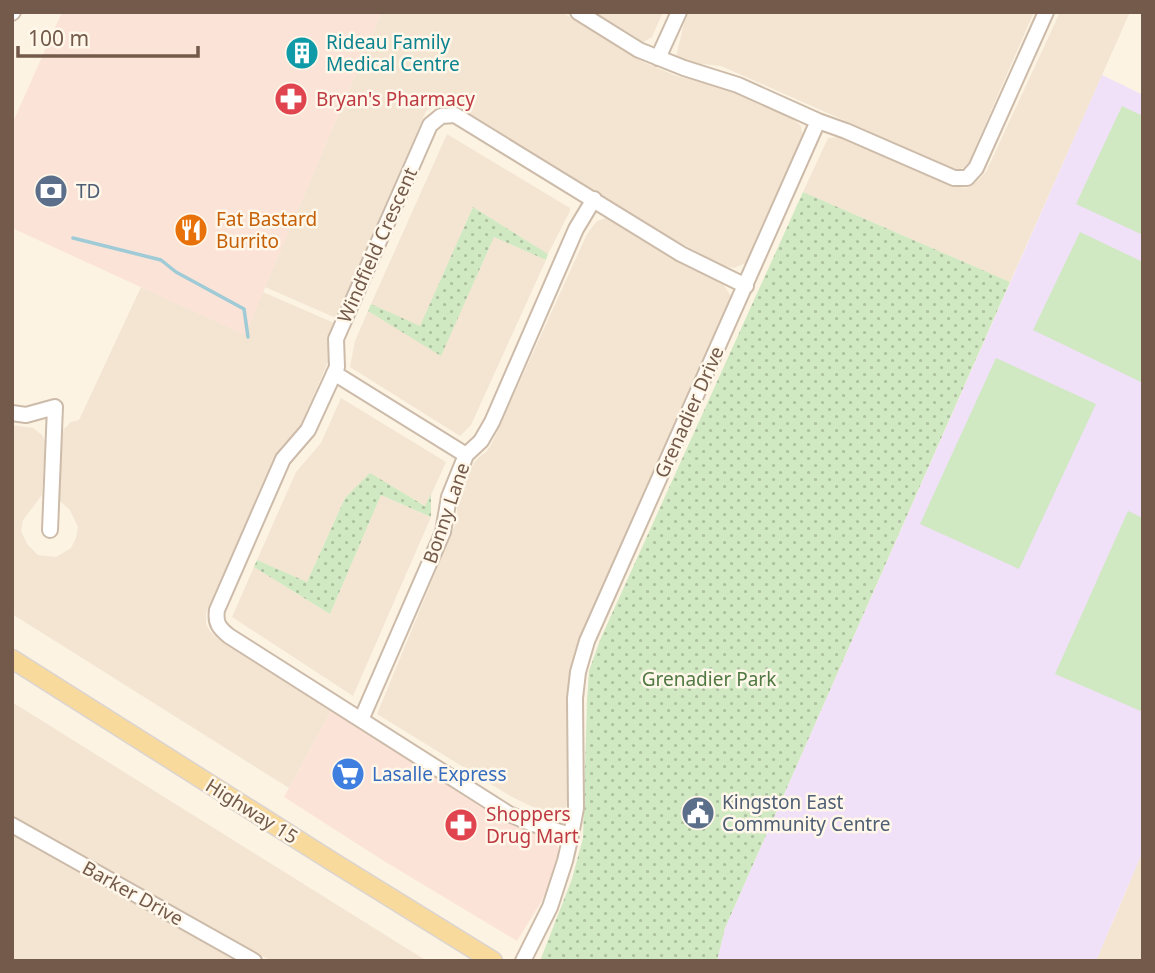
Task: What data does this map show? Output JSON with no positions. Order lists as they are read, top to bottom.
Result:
{
  "streets": {
    "main road": ["Highway 15"],
    "street": [
      "Windfield Crescent",
      "Grenadier Drive",
      "Bonny Lane",
      "Barker Drive"
    ]
  },
  "crossings": [
    ["Windfield Crescent", "Grenadier Drive"],
    ["Windfield Crescent", "Bonny Lane"]
  ],
  "parks": ["Grenadier Park"],
  "places": {
    "building": ["Rideau Family Medical Centre"],
    "pharmacy": ["Bryan's Pharmacy", "Shoppers Drug Mart"],
    "bank": ["TD"],
    "restaurant": ["Fat Bastard Burrito"],
    "supermarket": ["Lasalle Express"],
    "public building": ["Kingston East Community Centre"]
  },
  "scale_bar": "100 m"
}
